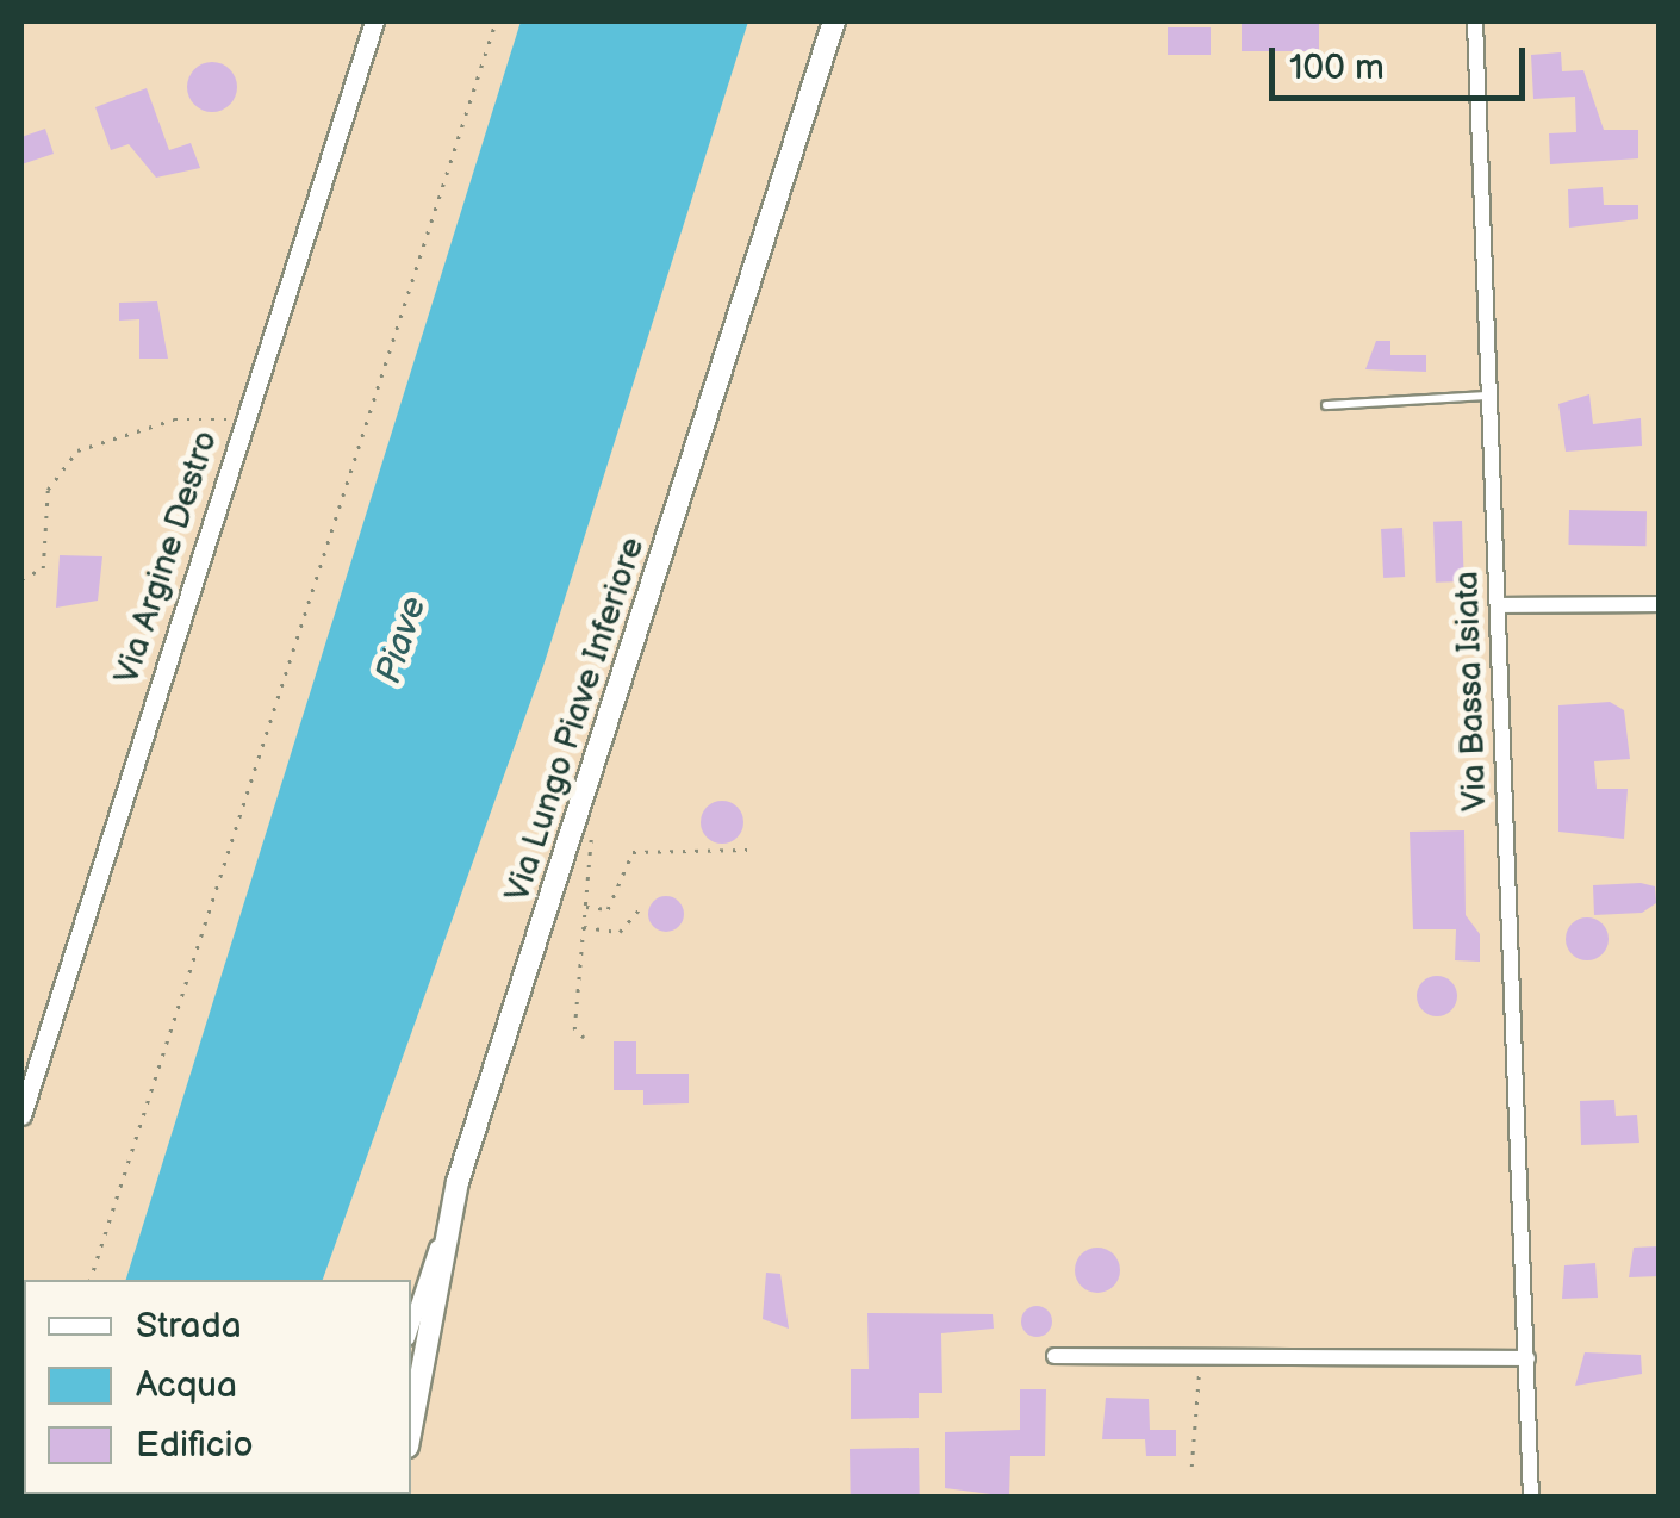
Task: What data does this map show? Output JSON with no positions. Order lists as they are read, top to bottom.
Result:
{
  "streets": {
    "main road": ["Via Lungo Piave Inferiore"],
    "street": ["Via Argine Destro", "Via Bassa Isiata"]
  },
  "water": ["Piave"],
  "legend": ["Strada", "Acqua", "Edificio"],
  "scale_bar": "100 m"
}
